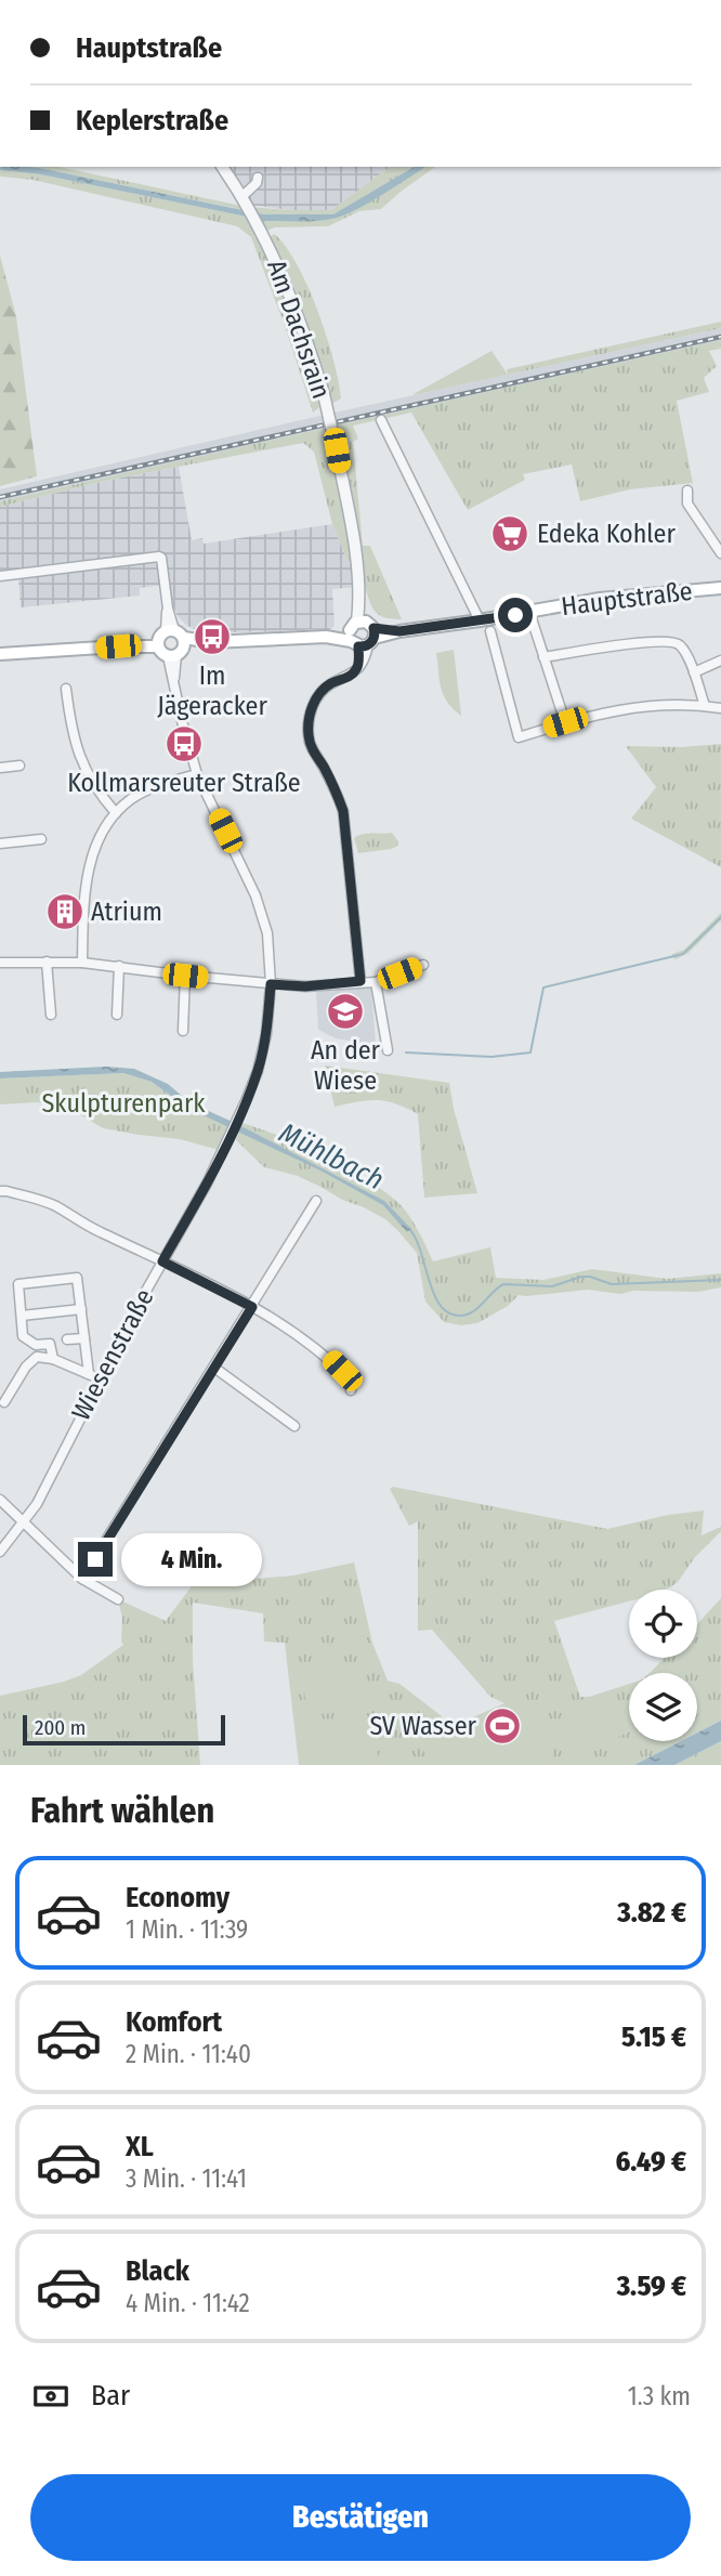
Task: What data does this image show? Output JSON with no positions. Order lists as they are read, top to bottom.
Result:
{
  "streets": {
    "main road": ["Hauptstraße"],
    "street": ["Am Dachsrain", "Wiesenstraße"]
  },
  "crossings": [
    ["Am Dachsrain", "Hauptstraße"]
  ],
  "water": ["Mühlbach"],
  "parks": ["Skulpturenpark"],
  "places": {
    "supermarket": ["Edeka Kohler"],
    "bus stop": ["Im Jägeracker", "Kollmarsreuter Straße"],
    "building": ["Atrium"],
    "school or university": ["An der Wiese"],
    "sports": ["SV Wasser"]
  },
  "scale_bar": "200 m",
  "page": {
    "banner": ["Hauptstraße", "Keplerstraße"],
    "bubble": "4 Min.",
    "scale": "200 m",
    "heading": "Fahrt wählen",
    "list": [
      {
        "name": "Economy",
        "note": "1 Min. · 11:39",
        "value": "3.82 €"
      },
      {
        "name": "Komfort",
        "note": "2 Min. · 11:40",
        "value": "5.15 €"
      },
      {
        "name": "XL",
        "note": "3 Min. · 11:41",
        "value": "6.49 €"
      },
      {
        "name": "Black",
        "note": "4 Min. · 11:42",
        "value": "3.59 €"
      }
    ],
    "pay": ["Bar", "1.3 km"],
    "buttons": "Bestätigen"
  }
}
